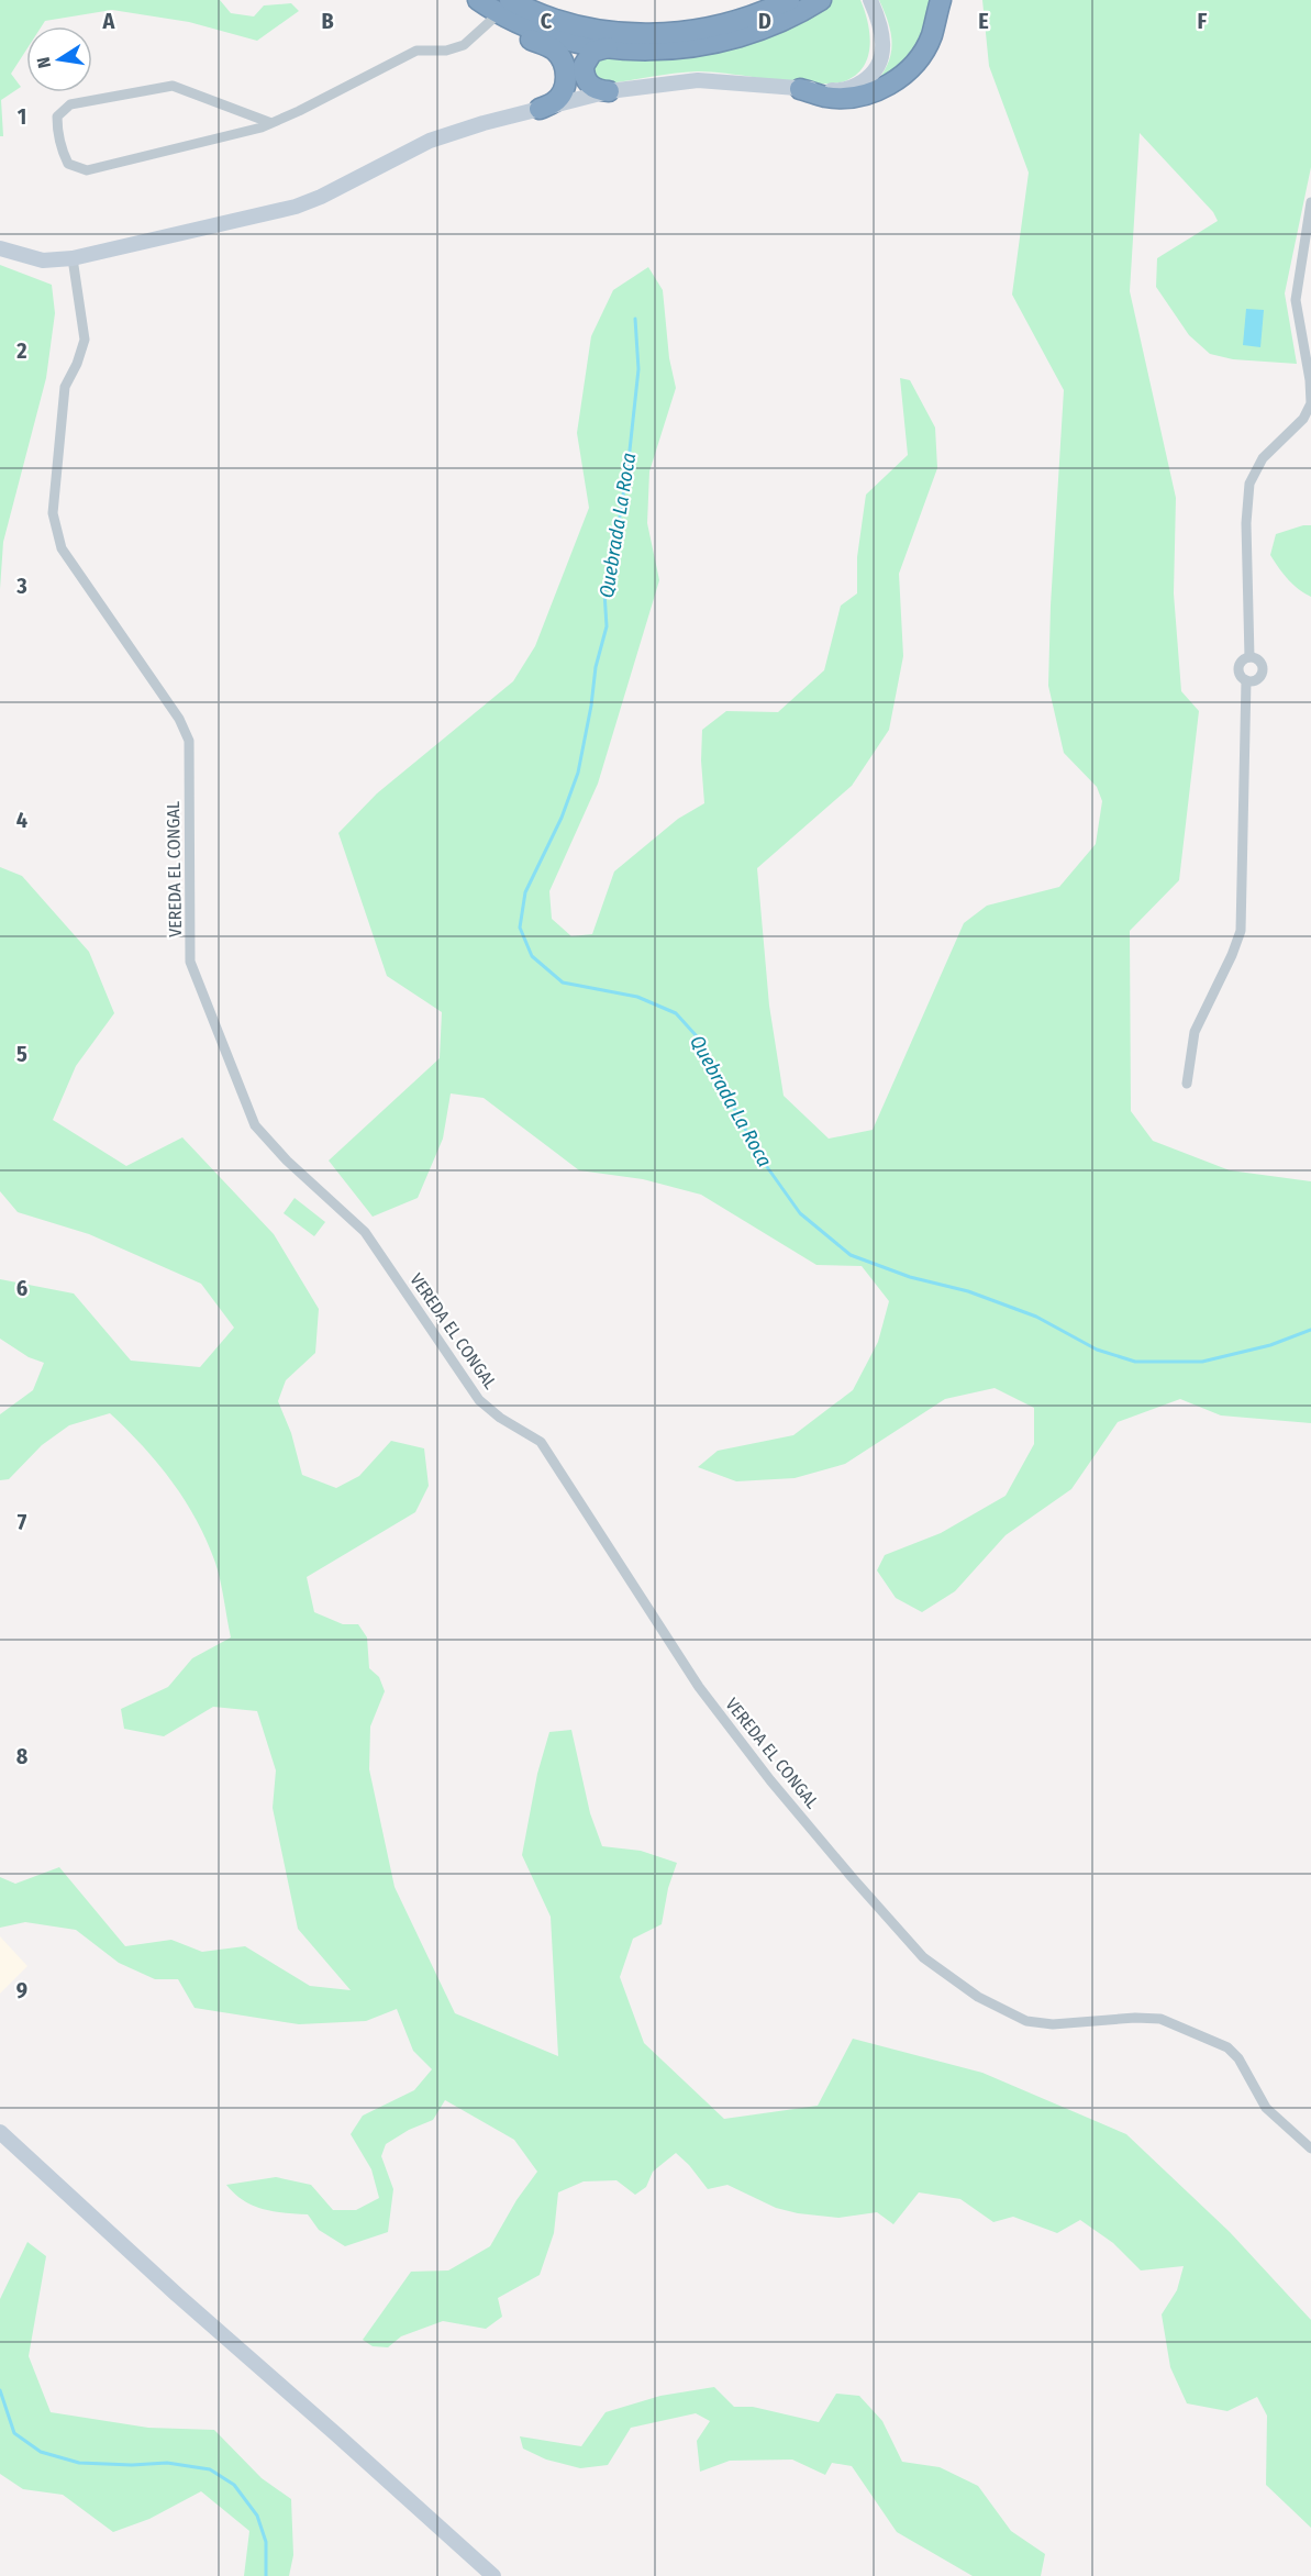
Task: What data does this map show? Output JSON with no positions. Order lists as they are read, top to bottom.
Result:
{
  "streets": {
    "street": ["VEREDA EL CONGAL"]
  },
  "water": ["Quebrada La Roca"],
  "north": "left",
  "grid": {
    "columns": [
      "A",
      "B",
      "C",
      "D",
      "E",
      "F"
    ],
    "rows": [
      "1",
      "2",
      "3",
      "4",
      "5",
      "6",
      "7",
      "8",
      "9"
    ]
  }
}
